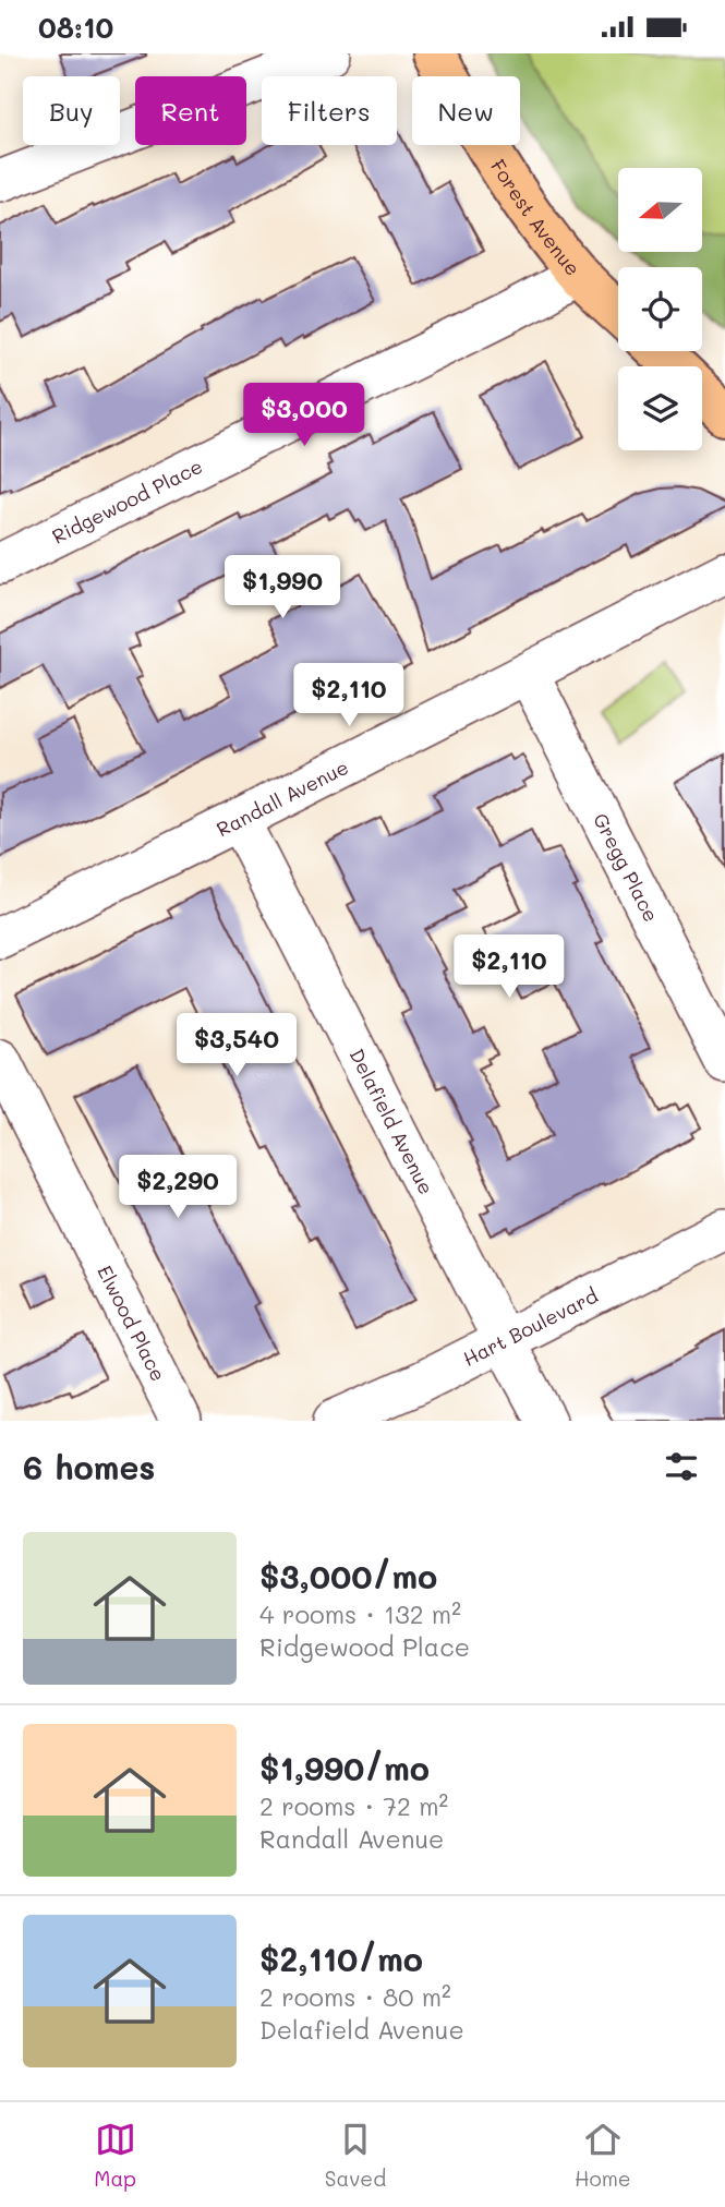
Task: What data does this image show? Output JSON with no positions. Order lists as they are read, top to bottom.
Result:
{
  "streets": {
    "main road": ["Forest Avenue"],
    "street": [
      "Ridgewood Place",
      "Randall Avenue",
      "Gregg Place",
      "Delafield Avenue",
      "Elwood Place",
      "Hart Boulevard"
    ]
  },
  "crossings": [
    ["Forest Avenue", "Ridgewood Place"],
    ["Randall Avenue", "Gregg Place"],
    ["Randall Avenue", "Delafield Avenue"],
    ["Delafield Avenue", "Hart Boulevard"]
  ],
  "north": "left",
  "page": {
    "status": "08:10",
    "chip": [
      "Buy",
      "Rent",
      "Filters",
      "New"
    ],
    "price": [
      "$3,000",
      "$1,990",
      "$2,110",
      "$2,110",
      "$3,540",
      "$2,290"
    ],
    "heading": "6 homes",
    "list": [
      {
        "name": "$3,000/mo",
        "note": "4 rooms · 132 m² · Ridgewood Place"
      },
      {
        "name": "$1,990/mo",
        "note": "2 rooms · 72 m² · Randall Avenue"
      },
      {
        "name": "$2,110/mo",
        "note": "2 rooms · 80 m² · Delafield Avenue"
      }
    ],
    "tabs": ["Map", "Saved", "Home"]
  }
}
